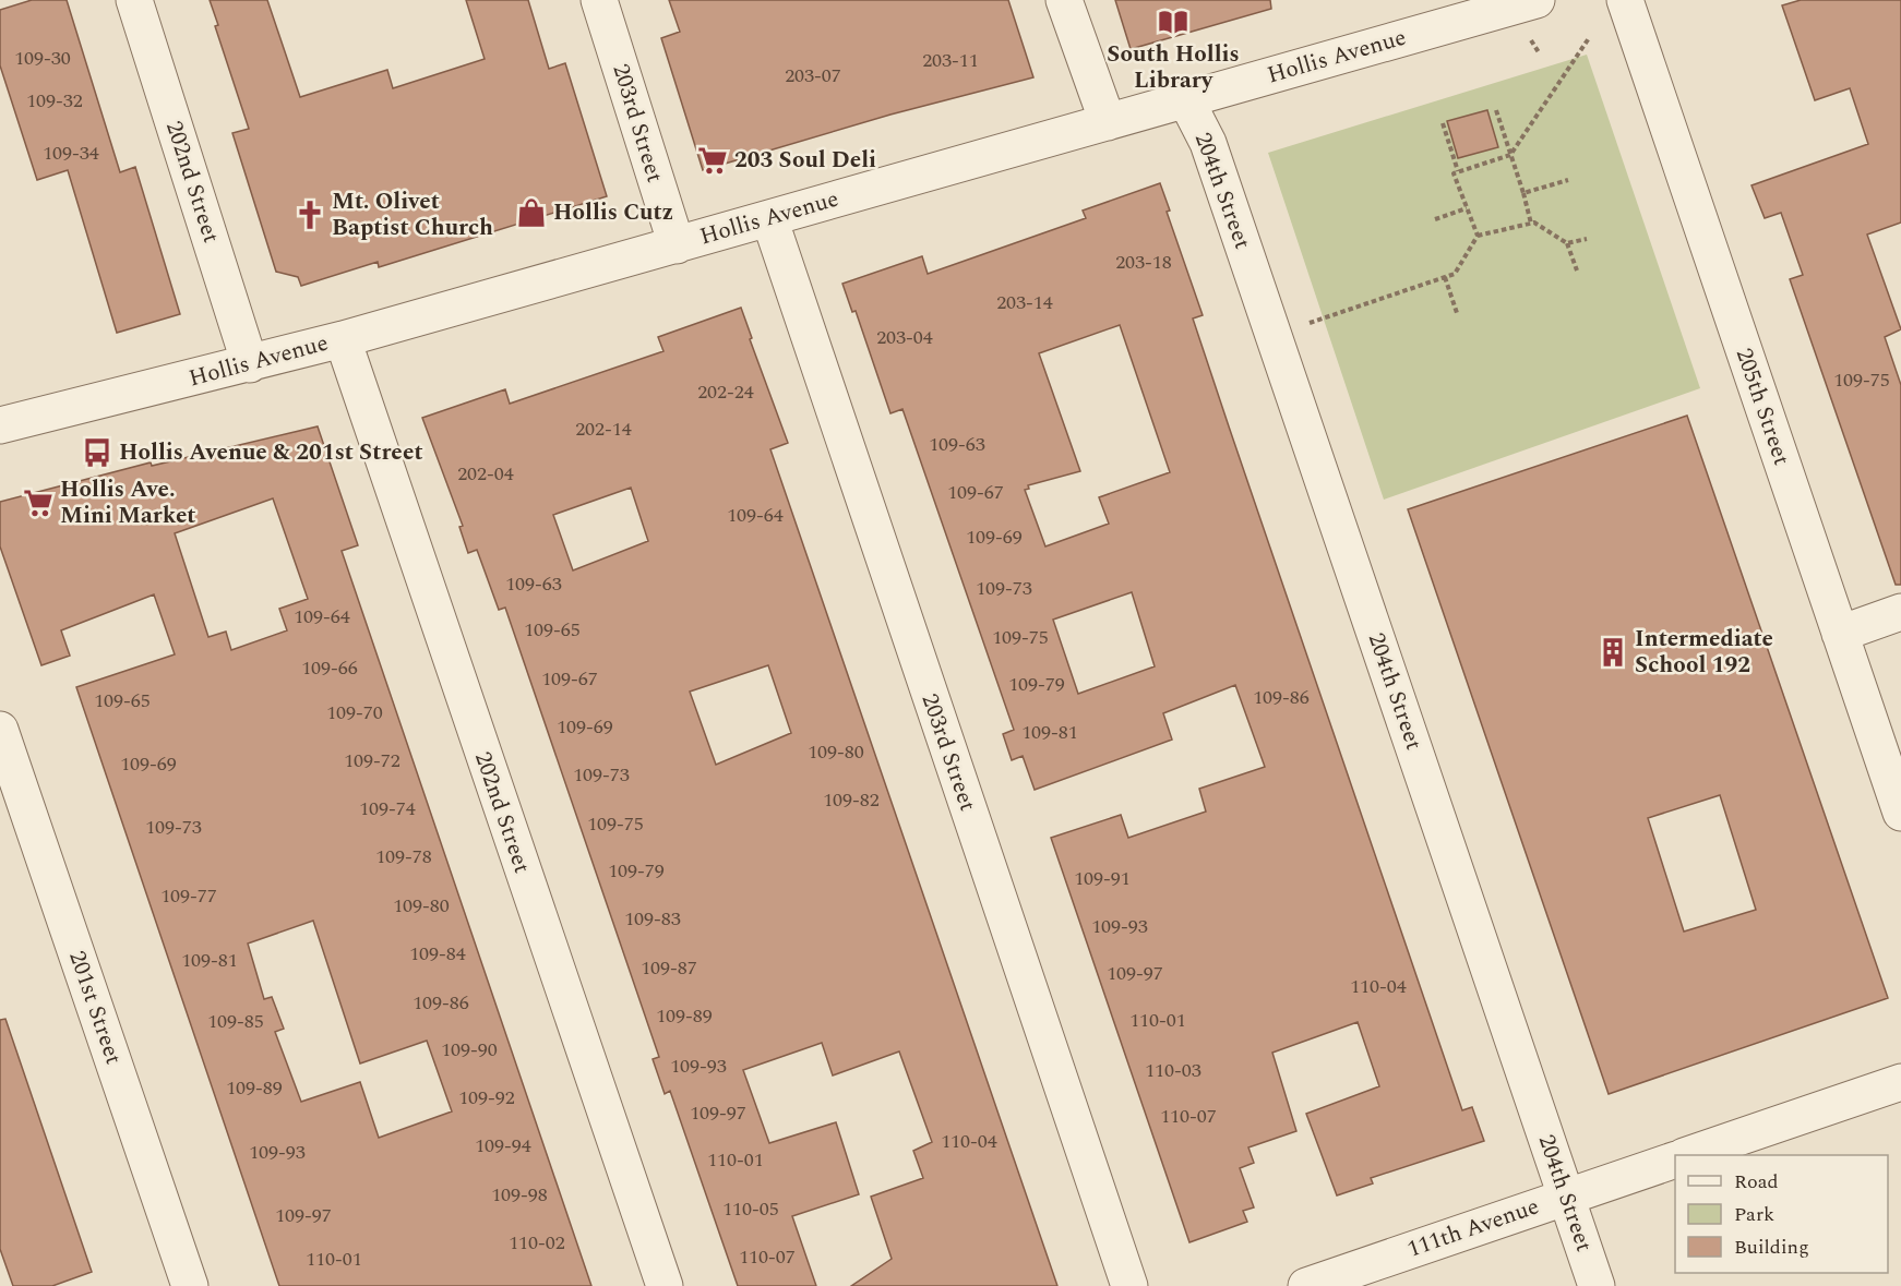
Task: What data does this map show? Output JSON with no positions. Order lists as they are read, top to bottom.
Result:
{
  "streets": {
    "street": [
      "Hollis Avenue",
      "203rd Street",
      "202nd Street",
      "204th Street",
      "205th Street",
      "201st Street",
      "111th Avenue"
    ]
  },
  "crossings": [
    ["Hollis Avenue", "203rd Street"],
    ["Hollis Avenue", "202nd Street"],
    ["Hollis Avenue", "204th Street"],
    ["204th Street", "111th Avenue"]
  ],
  "places": {
    "library": ["South Hollis Library"],
    "supermarket": ["203 Soul Deli", "Hollis Ave. Mini Market"],
    "shop": ["Hollis Cutz"],
    "church": ["Mt. Olivet Baptist Church"],
    "bus stop": ["Hollis Avenue & 201st Street"],
    "building": ["Intermediate School 192"]
  },
  "house_numbers": [
    "109-30",
    "203-11",
    "203-07",
    "109-32",
    "109-34",
    "203-18",
    "203-14",
    "203-04",
    "109-75",
    "202-24",
    "202-14",
    "109-63",
    "202-04",
    "109-67",
    "109-64",
    "109-69",
    "109-63",
    "109-73",
    "109-64",
    "109-65",
    "109-75",
    "109-66",
    "109-67",
    "109-79",
    "109-86",
    "109-65",
    "109-70",
    "109-69",
    "109-81",
    "109-80",
    "109-72",
    "109-69",
    "109-73",
    "109-82",
    "109-74",
    "109-75",
    "109-73",
    "109-78",
    "109-79",
    "109-91",
    "109-77",
    "109-80",
    "109-83",
    "109-93",
    "109-84",
    "109-81",
    "109-87",
    "109-97",
    "110-04",
    "109-86",
    "109-89",
    "110-01",
    "109-85",
    "109-90",
    "109-93",
    "110-03",
    "109-89",
    "109-92",
    "109-97",
    "110-07",
    "110-04",
    "109-94",
    "109-93",
    "110-01",
    "109-98",
    "110-05",
    "109-97",
    "110-02",
    "110-07",
    "110-01"
  ],
  "legend": ["Road", "Park", "Building"]
}
